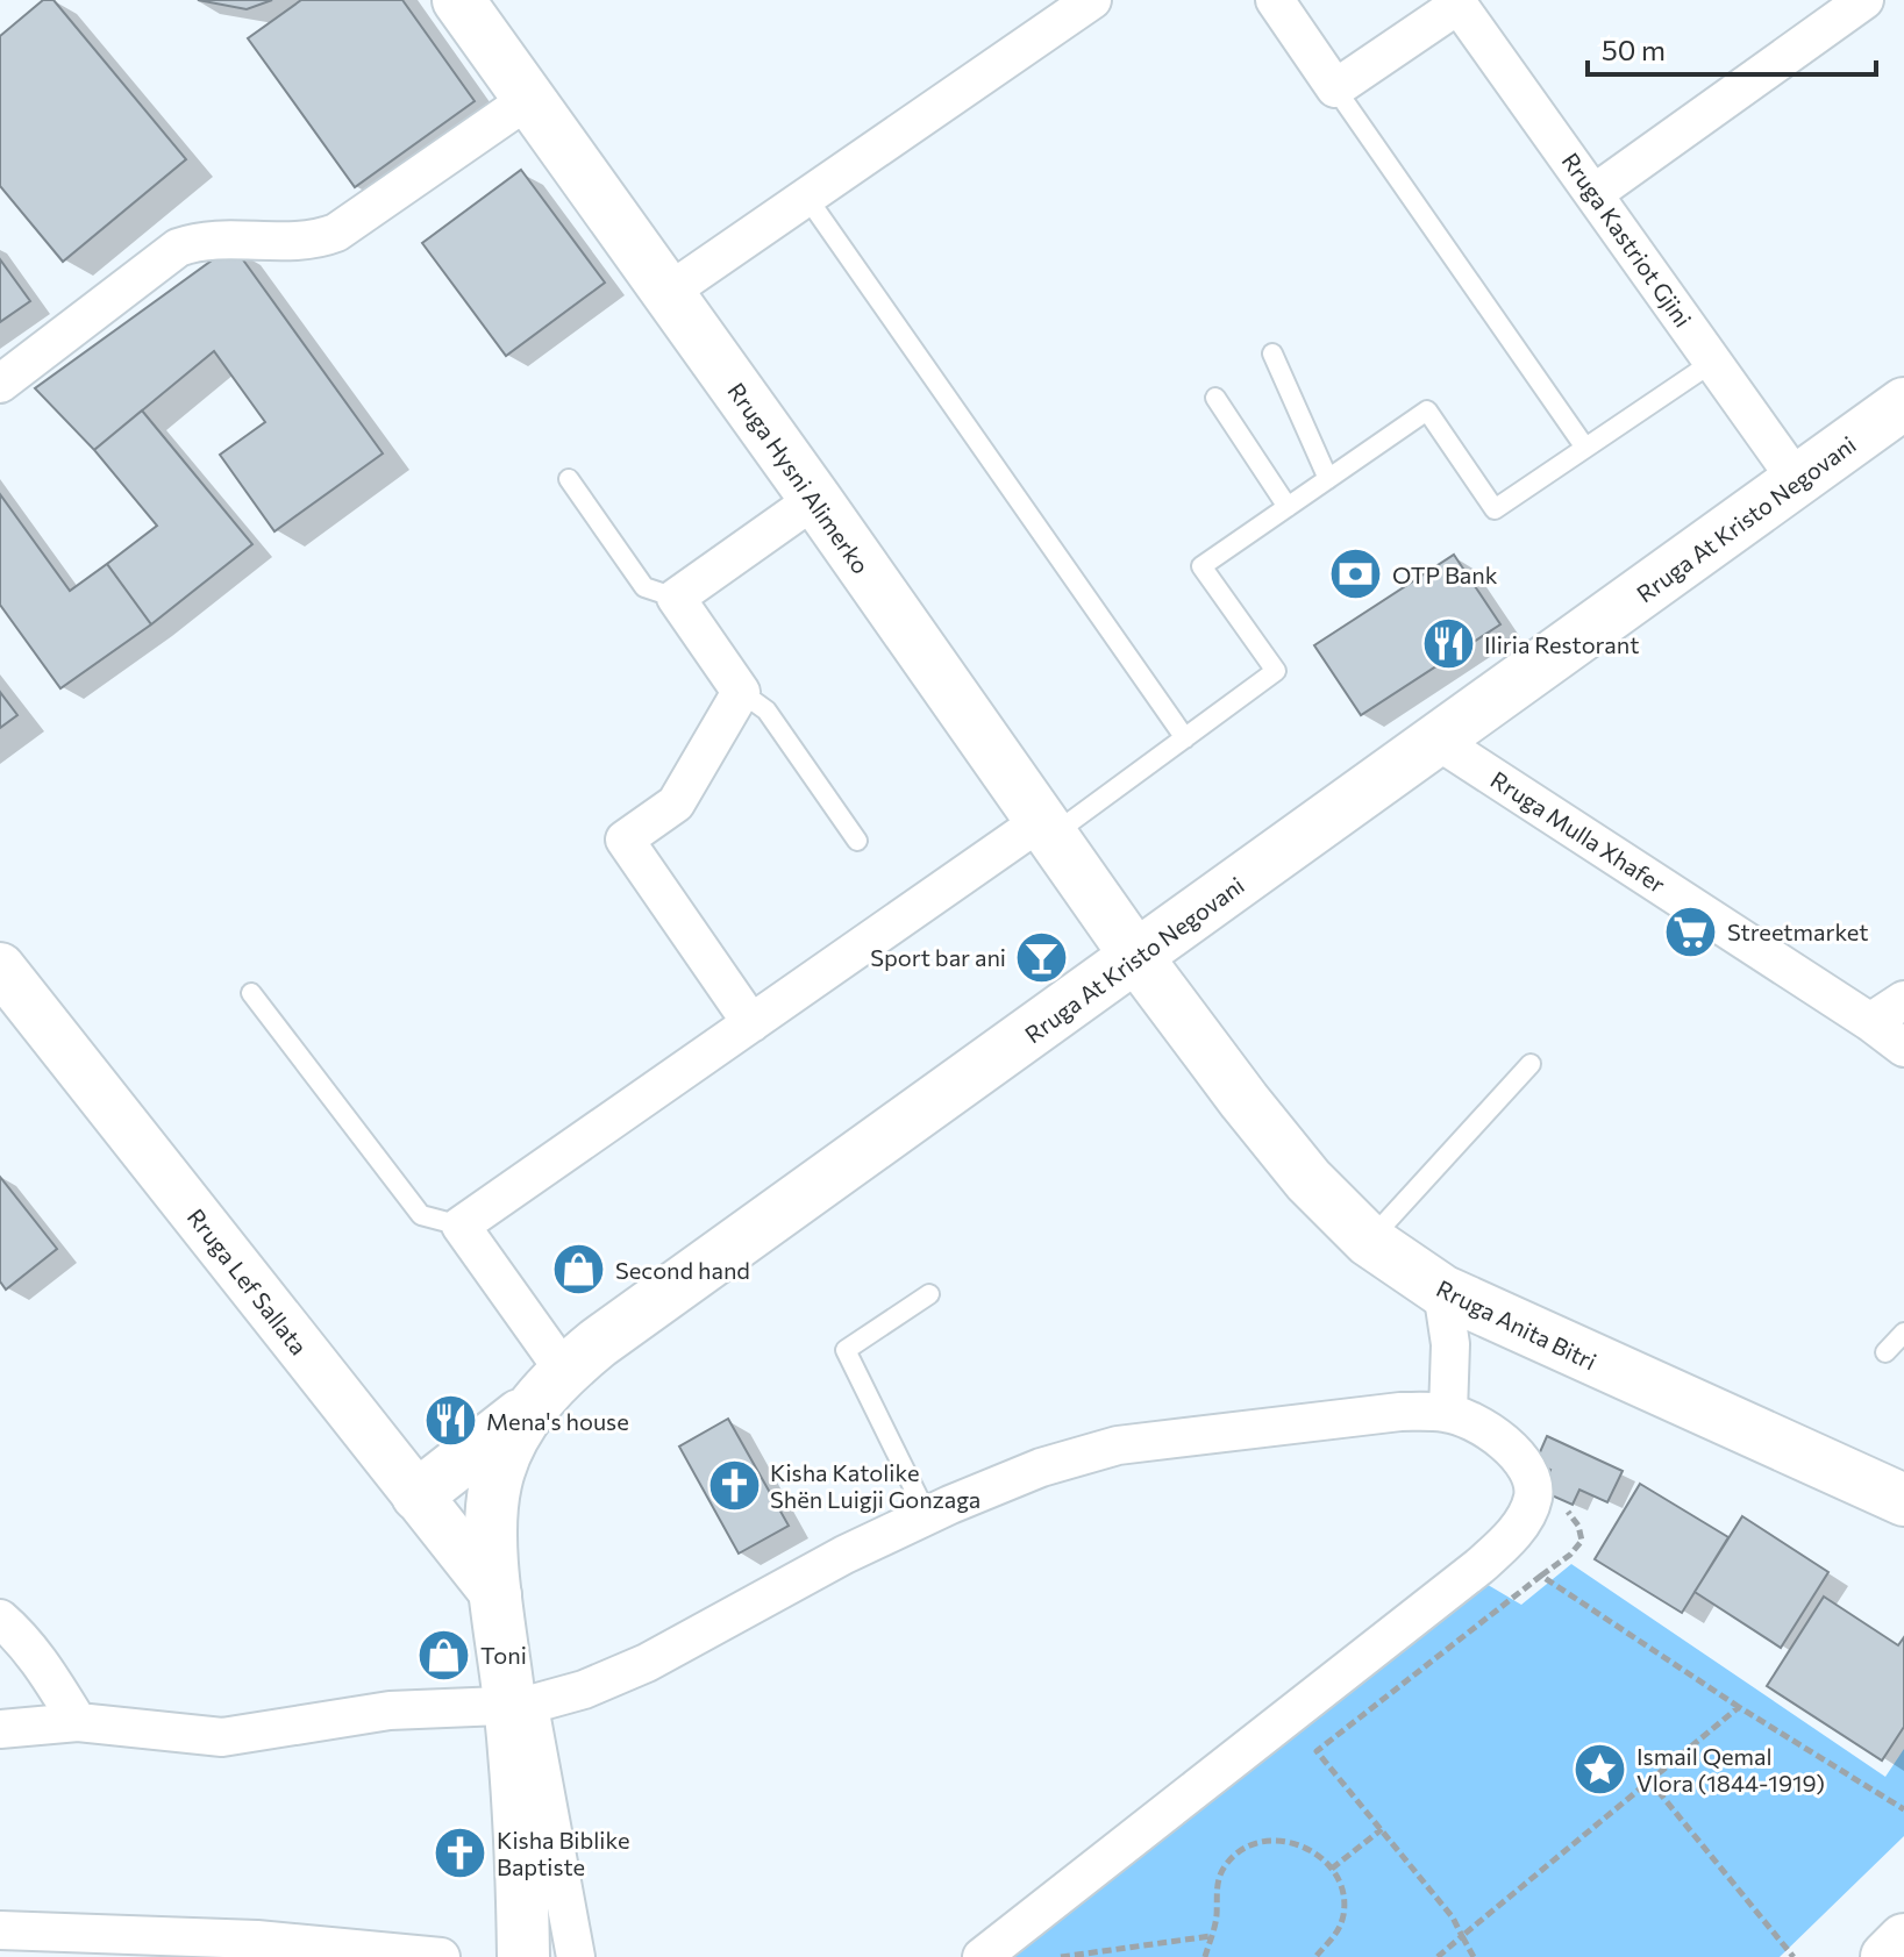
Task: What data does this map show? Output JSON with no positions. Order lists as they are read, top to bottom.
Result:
{
  "streets": {
    "main road": ["Rruga Hysni Alimerko", "Rruga At Kristo Negovani", "Rruga Anita Bitri"],
    "street": ["Rruga Kastriot Gjini", "Rruga Mulla Xhafer", "Rruga Lef Sallata"]
  },
  "crossings": [
    ["Rruga Kastriot Gjini", "Rruga At Kristo Negovani"],
    ["Rruga Hysni Alimerko", "Rruga At Kristo Negovani"],
    ["Rruga Hysni Alimerko", "Rruga Anita Bitri"],
    ["Rruga At Kristo Negovani", "Rruga Mulla Xhafer"],
    ["Rruga At Kristo Negovani", "Rruga Lef Sallata"],
    ["Rruga At Kristo Negovani", "Rruga Anita Bitri"]
  ],
  "places": {
    "bank": ["OTP Bank"],
    "restaurant": ["Iliria Restorant", "Mena's house"],
    "supermarket": ["Streetmarket"],
    "bar": ["Sport bar ani"],
    "shop": ["Second hand", "Toni"],
    "church": ["Kisha Katolike Shën Luigji Gonzaga", "Kisha Biblike Baptiste"],
    "place": ["Ismail Qemal Vlora (1844-1919)"]
  },
  "scale_bar": "50 m"
}
